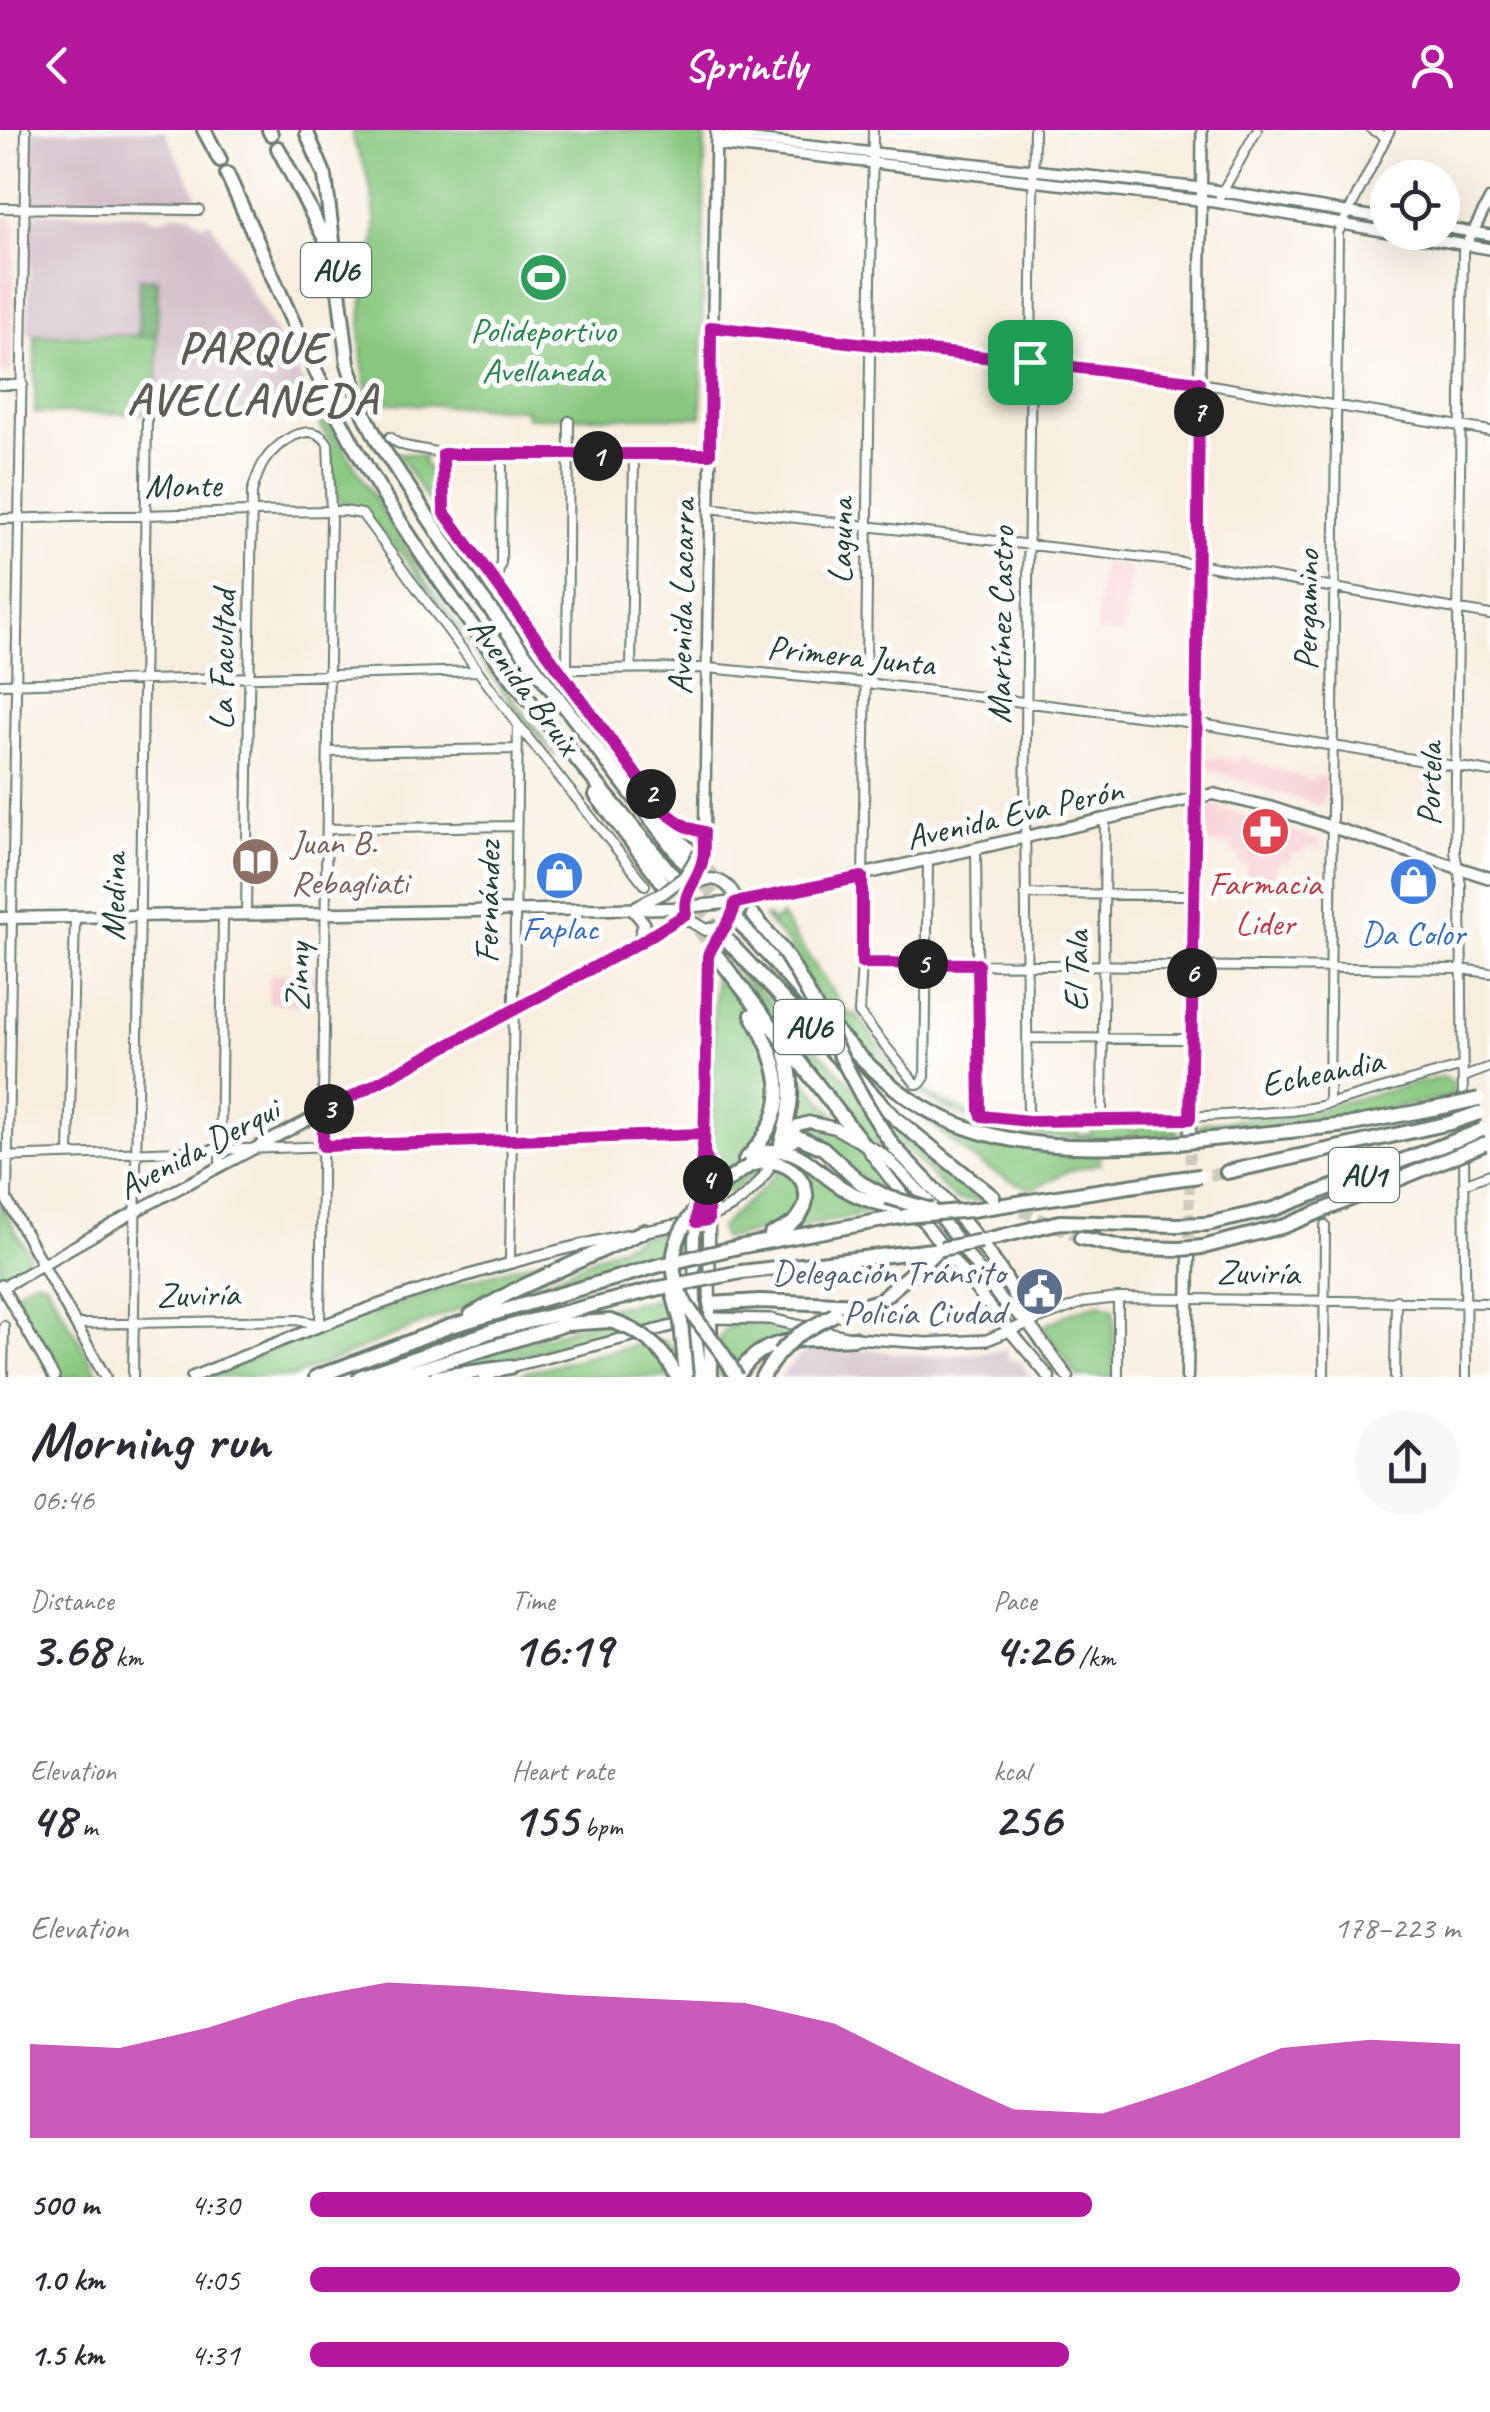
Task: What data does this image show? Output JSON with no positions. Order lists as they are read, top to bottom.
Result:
{
  "streets": {
    "highway": ["AU6", "AU1"],
    "main road": ["Avenida Eva Perón"],
    "street": [
      "Monte",
      "Laguna",
      "Avenida Lacarra",
      "Pergamino",
      "Martínez Castro",
      "Primera Junta",
      "La Facultad",
      "Avenida Bruix",
      "Portela",
      "Medina",
      "Fernández",
      "El Tala",
      "Zinny",
      "Echeandia",
      "Avenida Derqui",
      "Zuviría"
    ]
  },
  "crossings": [
    ["AU6", "Avenida Lacarra"],
    ["Monte", "La Facultad"],
    ["Monte", "Avenida Bruix"],
    ["Monte", "Medina"],
    ["Monte", "Zinny"],
    ["Laguna", "Primera Junta"],
    ["Laguna", "Avenida Eva Perón"],
    ["Avenida Lacarra", "Primera Junta"],
    ["Pergamino", "Primera Junta"],
    ["Pergamino", "Avenida Eva Perón"],
    ["Pergamino", "Echeandia"],
    ["Martínez Castro", "Primera Junta"],
    ["Martínez Castro", "Avenida Eva Perón"],
    ["Martínez Castro", "Echeandia"],
    ["Primera Junta", "Portela"],
    ["La Facultad", "Avenida Eva Perón"],
    ["La Facultad", "Zinny"],
    ["Avenida Bruix", "Fernández"],
    ["Portela", "Avenida Eva Perón"],
    ["Portela", "Echeandia"],
    ["Portela", "Zuviría"],
    ["Avenida Eva Perón", "Medina"],
    ["Avenida Eva Perón", "Fernández"],
    ["Avenida Eva Perón", "El Tala"],
    ["Avenida Eva Perón", "Zinny"],
    ["Avenida Eva Perón", "Avenida Derqui"],
    ["Medina", "Avenida Derqui"],
    ["Medina", "Zuviría"],
    ["Fernández", "Avenida Derqui"],
    ["El Tala", "Echeandia"],
    ["Zinny", "Avenida Derqui"],
    ["Zinny", "Zuviría"]
  ],
  "districts": ["PARQUE AVELLANEDA"],
  "places": {
    "sports": ["Polideportivo Avellaneda"],
    "pharmacy": ["Farmacia Lider"],
    "library": ["Juan B. Rebagliati"],
    "shop": ["Faplac", "Da Color"],
    "public building": ["Delegación Tránsito Policía Ciudad"]
  },
  "page": {
    "header": "Sprintly",
    "pins": [
      "7",
      "1",
      "2",
      "5",
      "6",
      "3",
      "4"
    ],
    "heading": ["Morning run", "06:46"],
    "stats": [
      ["Distance", "3.68 km"],
      ["Time", "16:19"],
      ["Pace", "4:26 /km"],
      ["Elevation", "48 m"],
      ["Heart rate", "155 bpm"],
      ["kcal", "256"]
    ],
    "chart": ["Elevation", "178–223 m"],
    "list": [
      {
        "name": "500 m",
        "note": "4:30"
      },
      {
        "name": "1.0 km",
        "note": "4:05"
      },
      {
        "name": "1.5 km",
        "note": "4:31"
      }
    ]
  }
}
